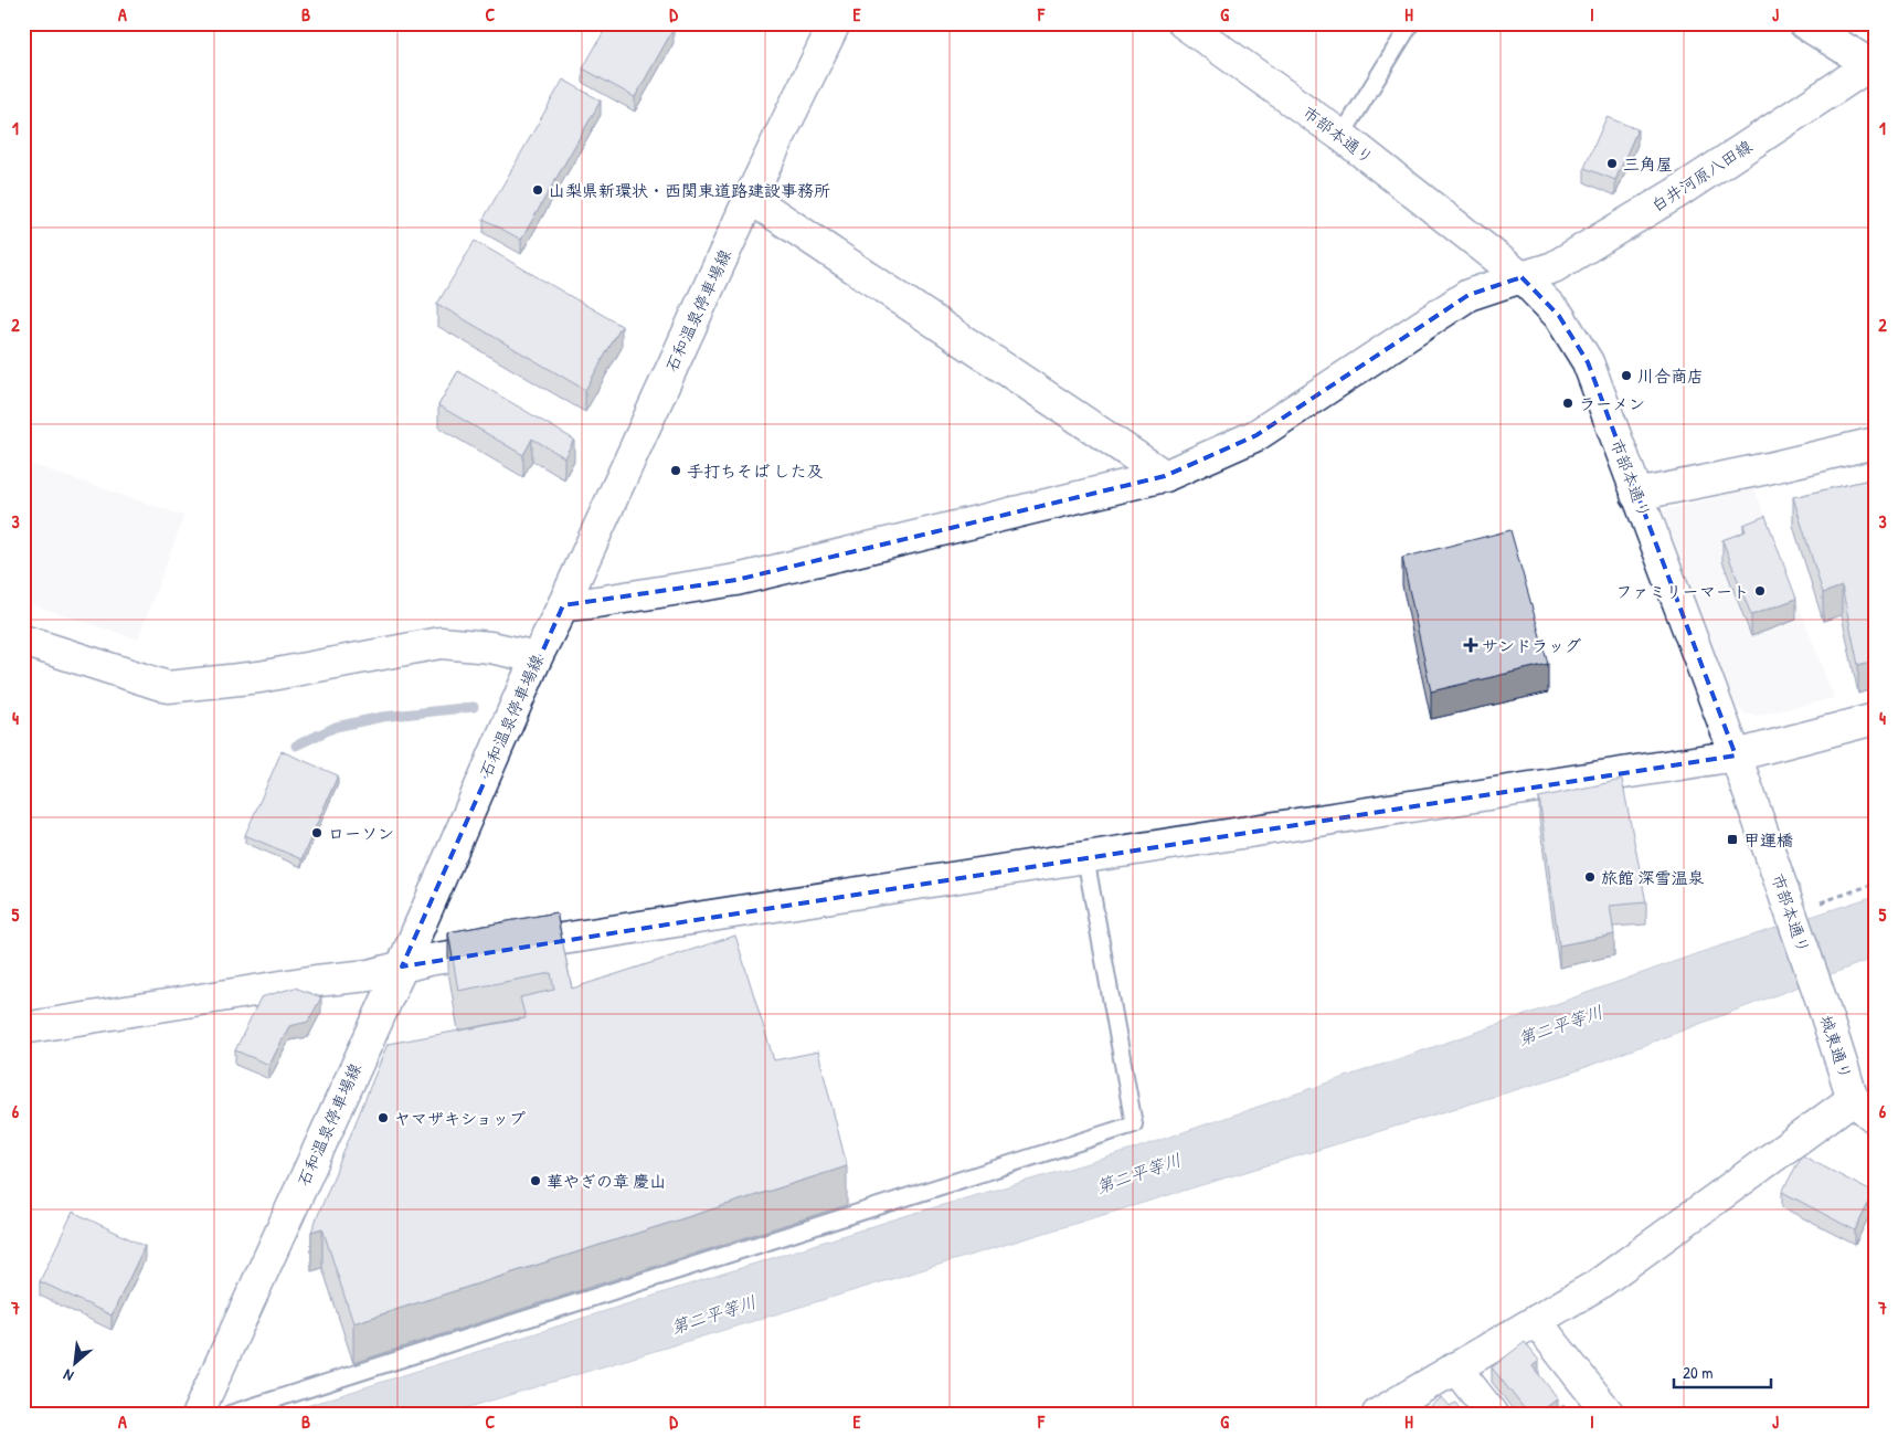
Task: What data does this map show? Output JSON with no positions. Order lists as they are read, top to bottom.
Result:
{
  "streets": {
    "main road": [
      "市部本通り",
      "白井河原八田線",
      "石和温泉停車場線",
      "城東通り"
    ]
  },
  "crossings": [
    ["市部本通り", "白井河原八田線"],
    ["市部本通り", "城東通り"],
    ["白井河原八田線", "石和温泉停車場線"]
  ],
  "water": ["第二平等川"],
  "places": {
    "other": [
      "三角屋",
      "山梨県新環状・西関東道路建設事務所",
      "川合商店",
      "ラーメン",
      "手打ちそば した及",
      "ファミリーマート",
      "ローソン",
      "旅館 深雪温泉",
      "ヤマザキショップ",
      "華やぎの章 慶山"
    ],
    "health": ["サンドラッグ"],
    "transit": ["甲運橋"]
  },
  "scale_bar": "20 m",
  "north": "bottom left",
  "grid": {
    "columns": [
      "A",
      "B",
      "C",
      "D",
      "E",
      "F",
      "G",
      "H",
      "I",
      "J"
    ],
    "rows": [
      "1",
      "2",
      "3",
      "4",
      "5",
      "6",
      "7"
    ]
  }
}
